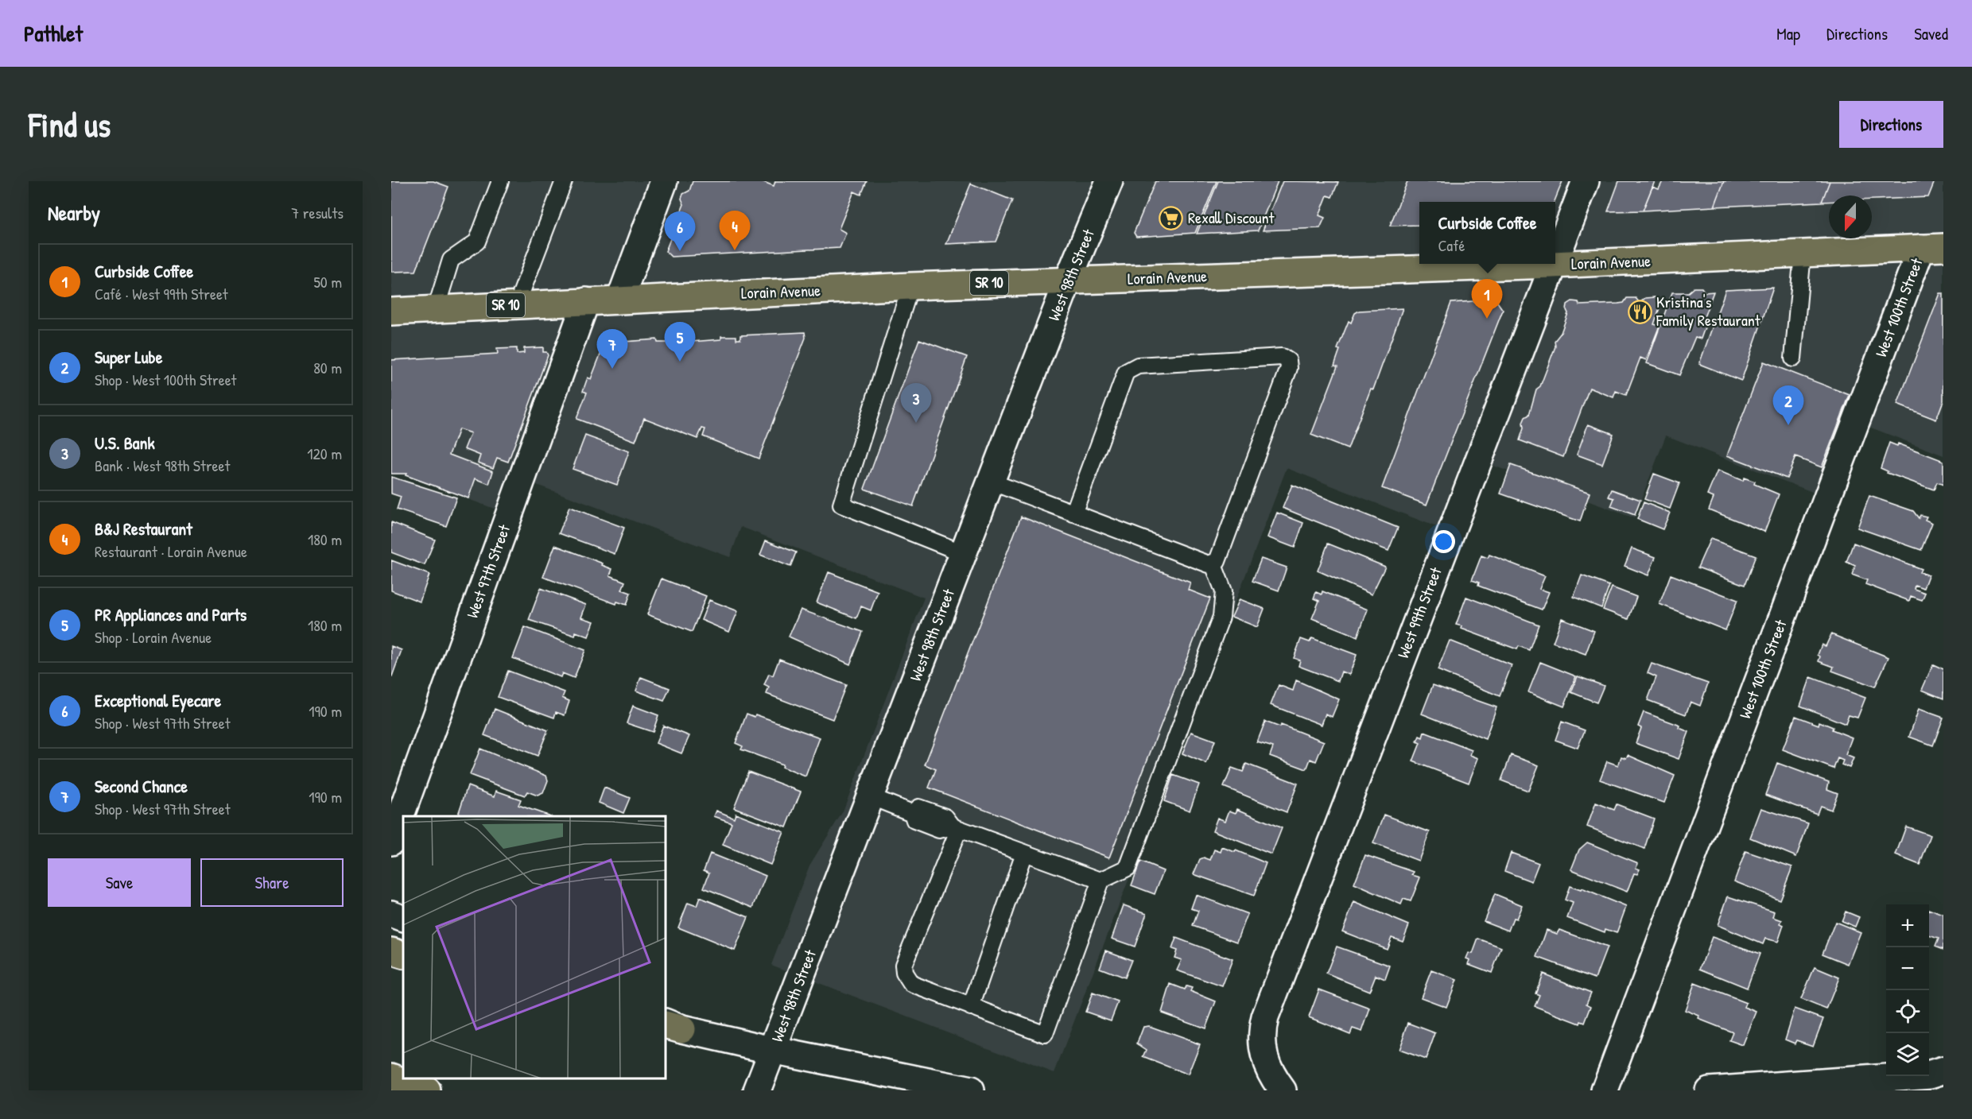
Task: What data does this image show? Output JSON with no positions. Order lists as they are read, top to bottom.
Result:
{
  "streets": {
    "main road": ["Lorain Avenue", "SR 10"],
    "street": [
      "West 98th Street",
      "West 100th Street",
      "West 97th Street",
      "West 99th Street"
    ]
  },
  "crossings": [
    ["Lorain Avenue", "West 98th Street"],
    ["Lorain Avenue", "West 100th Street"],
    ["Lorain Avenue", "West 97th Street"],
    ["Lorain Avenue", "West 99th Street"]
  ],
  "places": {
    "supermarket": ["Rexall Discount"],
    "restaurant": ["Kristina's Family Restaurant"]
  },
  "north": "bottom",
  "page": {
    "header": "Pathlet",
    "nav": ["Map", "Directions", "Saved"],
    "buttons": [
      "Directions",
      ["Save", "Share"]
    ],
    "title": "Find us",
    "heading": ["Nearby", "7 results"],
    "popup": ["Curbside Coffee", "Café"],
    "pins": [
      "4",
      "6",
      "1",
      "5",
      "7",
      "3",
      "2"
    ],
    "list": [
      {
        "mark": "1",
        "name": "Curbside Coffee",
        "note": "Café · West 99th Street",
        "value": "50 m"
      },
      {
        "mark": "2",
        "name": "Super Lube",
        "note": "Shop · West 100th Street",
        "value": "80 m"
      },
      {
        "mark": "3",
        "name": "U.S. Bank",
        "note": "Bank · West 98th Street",
        "value": "120 m"
      },
      {
        "mark": "4",
        "name": "B&J Restaurant",
        "note": "Restaurant · Lorain Avenue",
        "value": "180 m"
      },
      {
        "mark": "5",
        "name": "PR Appliances and Parts",
        "note": "Shop · Lorain Avenue",
        "value": "180 m"
      },
      {
        "mark": "6",
        "name": "Exceptional Eyecare",
        "note": "Shop · West 97th Street",
        "value": "190 m"
      },
      {
        "mark": "7",
        "name": "Second Chance",
        "note": "Shop · West 97th Street",
        "value": "190 m"
      }
    ],
    "map_buttons": ["+", "−"]
  }
}
